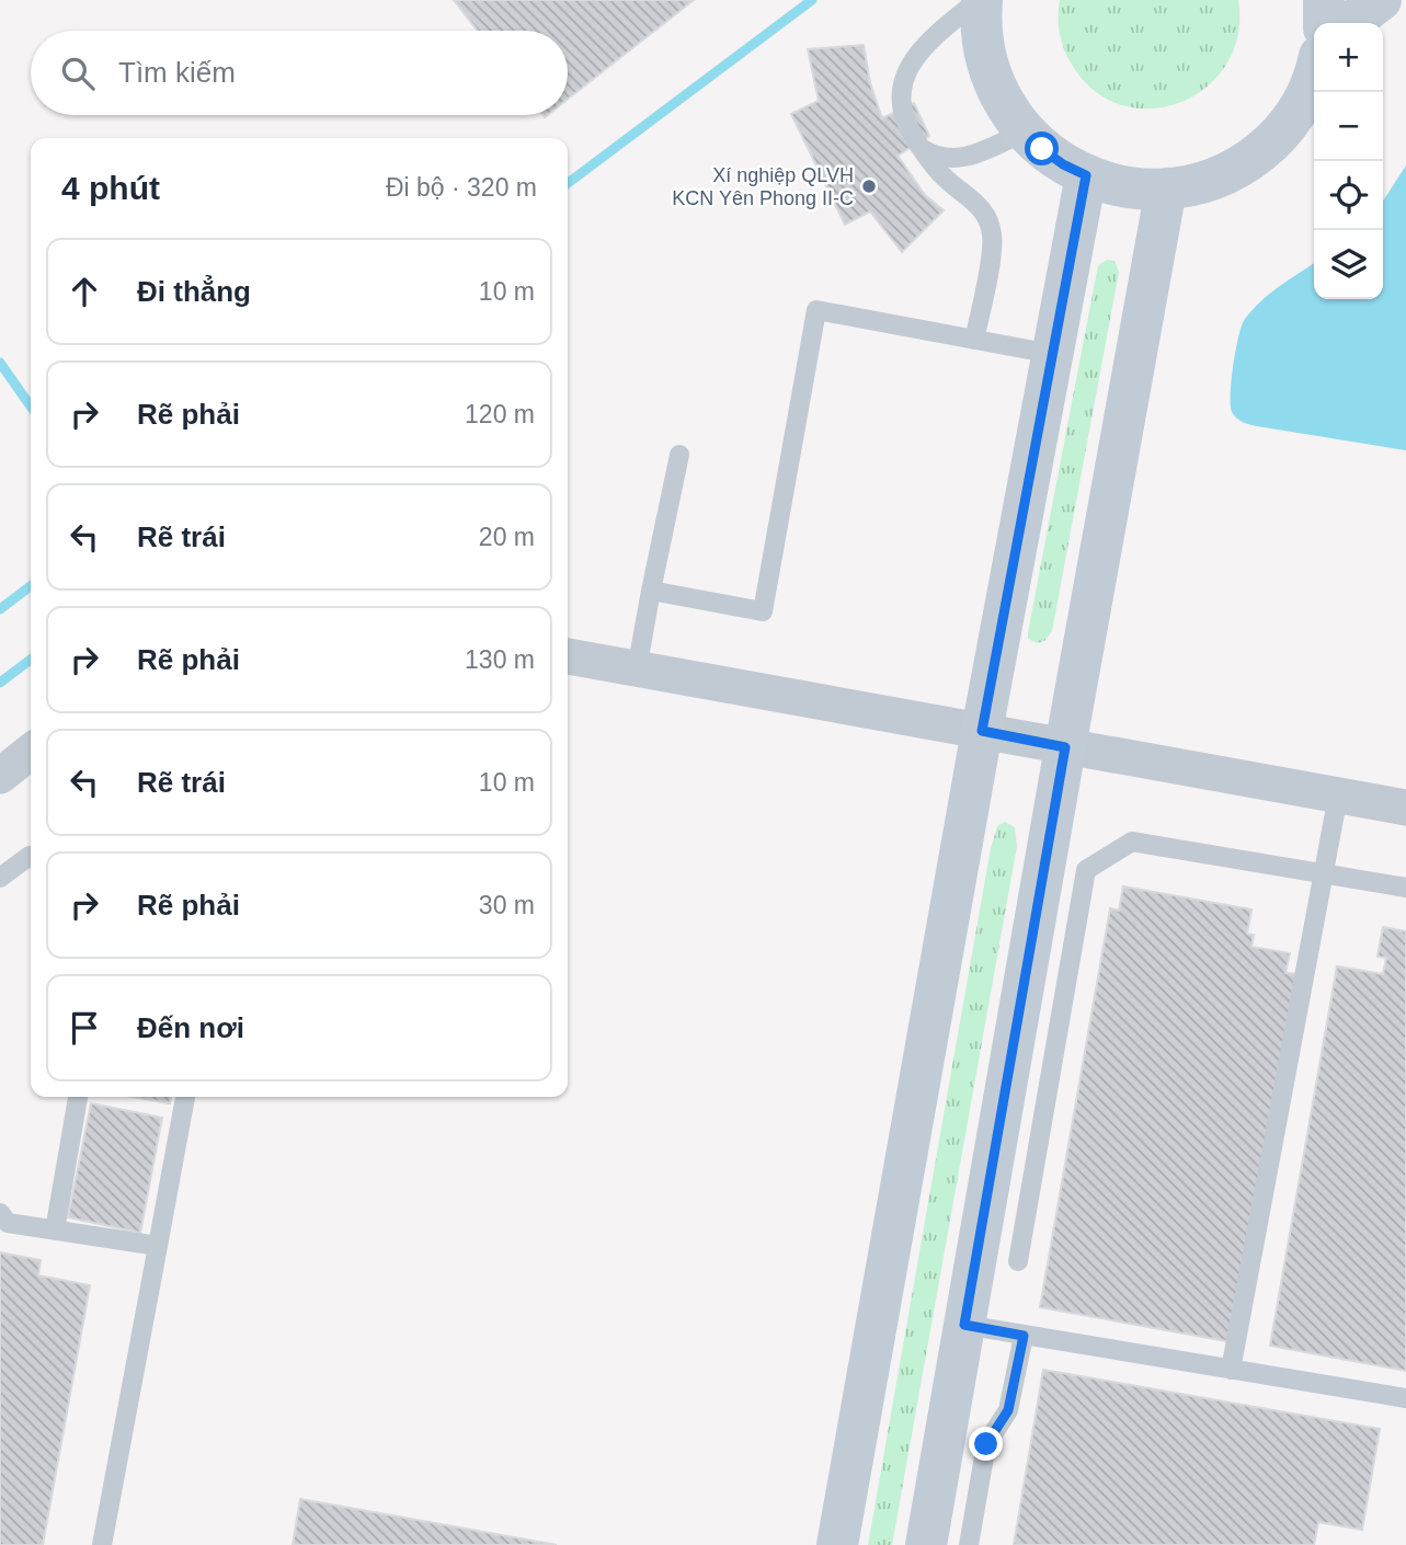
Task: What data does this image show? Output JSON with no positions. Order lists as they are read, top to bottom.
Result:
{
  "places": ["Xí nghiệp QLVH KCN Yên Phong II-C"],
  "page": {
    "map_buttons": ["+", "−"],
    "search": "Tìm kiếm",
    "heading": ["4 phút", "Đi bộ · 320 m"],
    "list": [
      ["Đi thẳng", "10 m"],
      ["Rẽ phải", "120 m"],
      ["Rẽ trái", "20 m"],
      ["Rẽ phải", "130 m"],
      ["Rẽ trái", "10 m"],
      ["Rẽ phải", "30 m"],
      "Đến nơi"
    ]
  }
}
